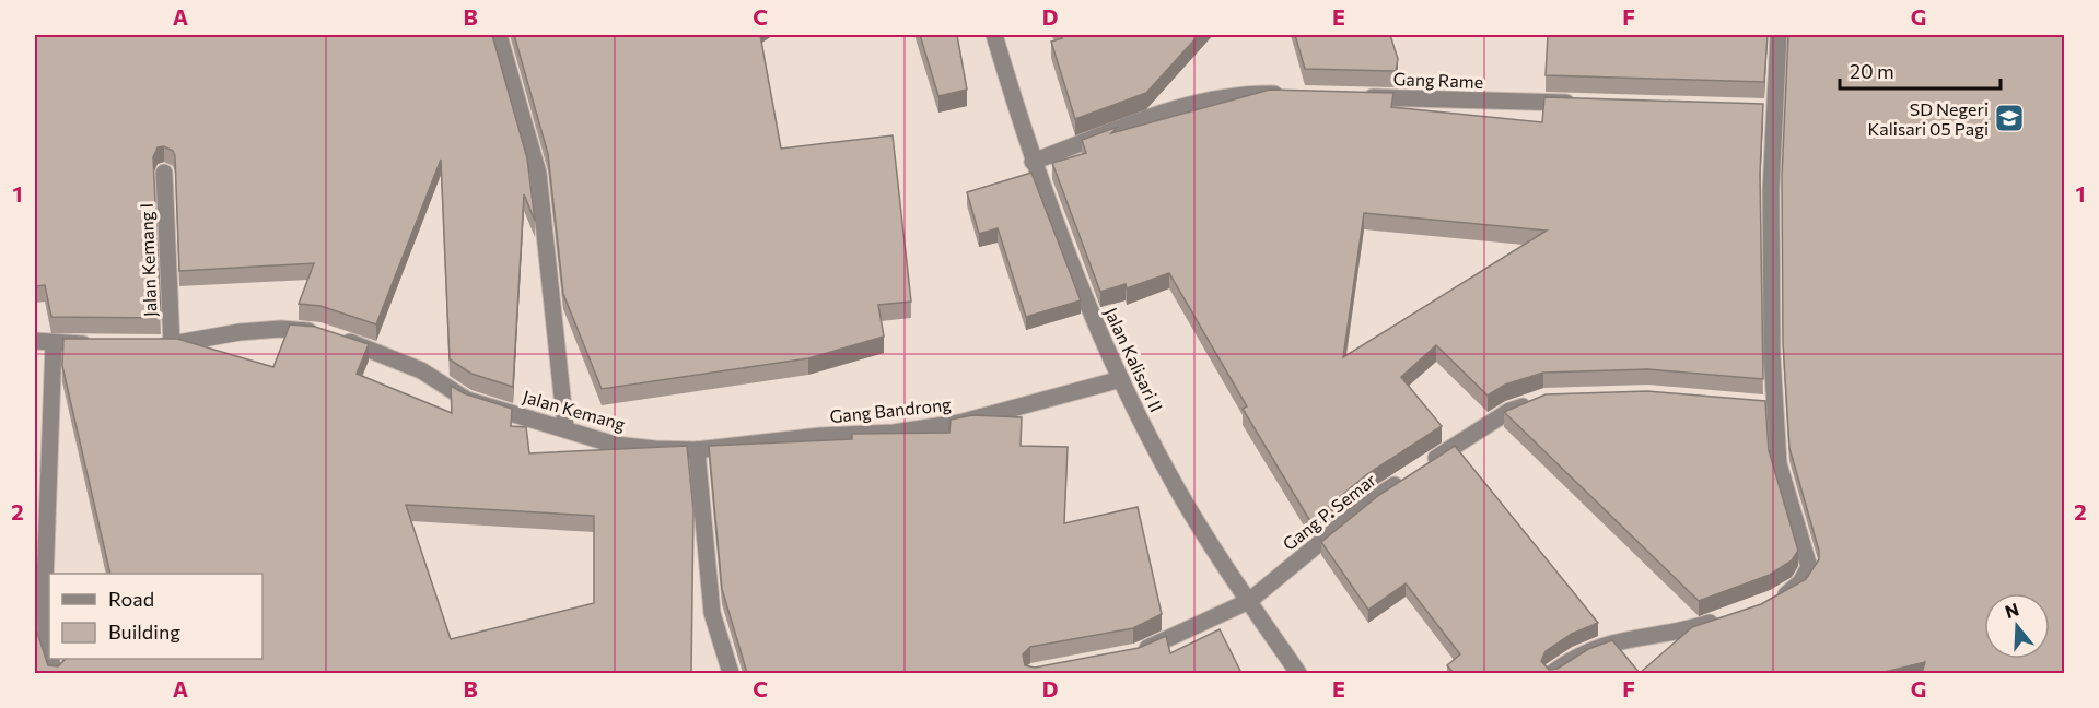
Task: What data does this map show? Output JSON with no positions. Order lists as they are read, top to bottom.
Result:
{
  "streets": {
    "street": [
      "Gang Rame",
      "Jalan Kemang I",
      "Jalan Kalisari II",
      "Jalan Kemang",
      "Gang Bandrong",
      "Gang P. Semar"
    ]
  },
  "crossings": [
    ["Jalan Kemang I", "Jalan Kemang"],
    ["Jalan Kalisari II", "Gang Bandrong"],
    ["Jalan Kalisari II", "Gang P. Semar"],
    ["Jalan Kemang", "Gang Bandrong"]
  ],
  "places": {
    "school or university": ["SD Negeri Kalisari 05 Pagi"]
  },
  "legend": ["Road", "Building"],
  "scale_bar": "20 m",
  "north": "top",
  "grid": {
    "columns": [
      "A",
      "B",
      "C",
      "D",
      "E",
      "F",
      "G"
    ],
    "rows": ["1", "2"]
  }
}
